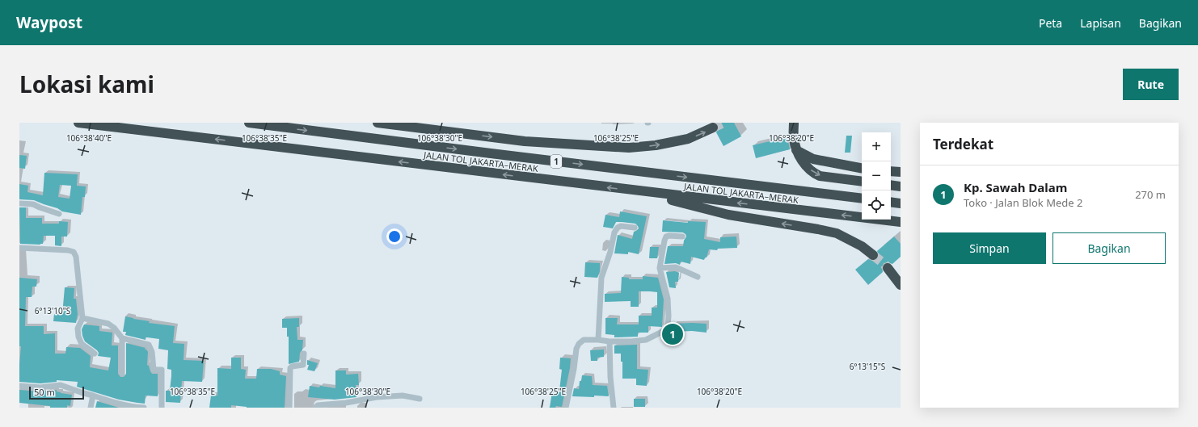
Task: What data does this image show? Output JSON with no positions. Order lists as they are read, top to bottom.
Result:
{
  "streets": {
    "highway": ["JALAN TOL JAKARTA–MERAK", "1"]
  },
  "scale_bar": "50 m",
  "page": {
    "header": "Waypost",
    "nav": ["Peta", "Lapisan", "Bagikan"],
    "title": "Lokasi kami",
    "buttons": [
      "Rute",
      ["Simpan", "Bagikan"]
    ],
    "heading": "Terdekat",
    "map_buttons": ["+", "−"],
    "list": [
      {
        "mark": "1",
        "name": "Kp. Sawah Dalam",
        "note": "Toko · Jalan Blok Mede 2",
        "value": "270 m"
      }
    ],
    "pins": "1",
    "scale": "50 m"
  },
  "coordinates": [
    "106°38'40\"E",
    "106°38'35\"E",
    "106°38'30\"E",
    "106°38'25\"E",
    "106°38'20\"E",
    "6°13'10\"S",
    "6°13'15\"S"
  ]
}
